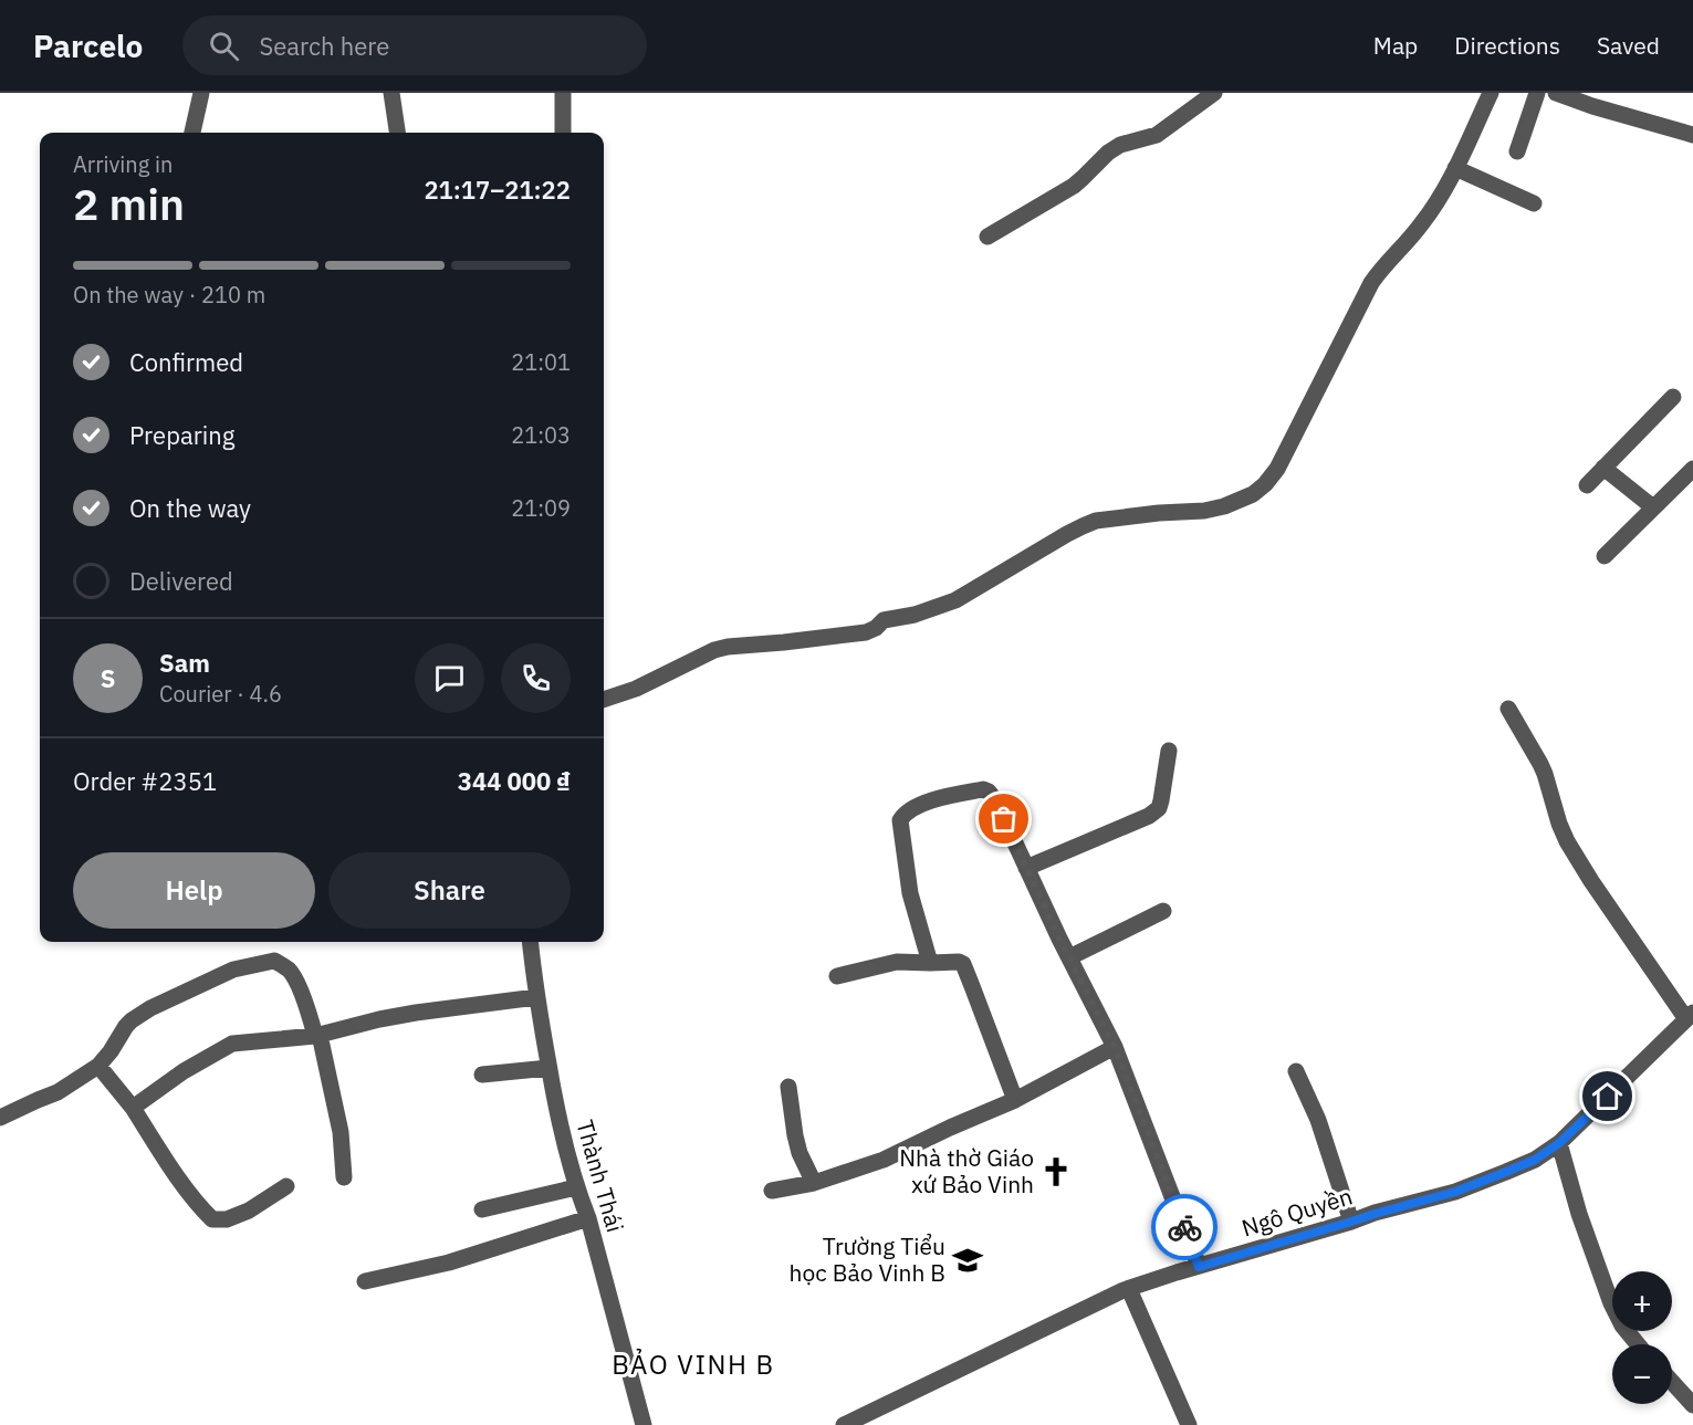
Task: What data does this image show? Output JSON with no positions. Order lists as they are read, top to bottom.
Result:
{
  "streets": {
    "street": ["Thành Thái", "Ngô Quyền"]
  },
  "districts": ["BẢO VINH B"],
  "places": {
    "church": ["Nhà thờ Giáo xứ Bảo Vinh"],
    "school or university": ["Trường Tiểu học Bảo Vinh B"]
  },
  "page": {
    "header": "Parcelo",
    "search": "Search here",
    "nav": ["Map", "Directions", "Saved"],
    "heading": ["2 min", "Arriving in", "21:17–21:22"],
    "panel": [
      "Sam",
      "Courier · 4.6",
      "Order #2351",
      "344 000 ₫"
    ],
    "bar": "On the way · 210 m",
    "list": [
      ["Confirmed", "21:01"],
      ["Preparing", "21:03"],
      ["On the way", "21:09"],
      "Delivered"
    ],
    "round": "S",
    "buttons": ["Help", "Share"],
    "map_buttons": ["+", "−"]
  }
}
